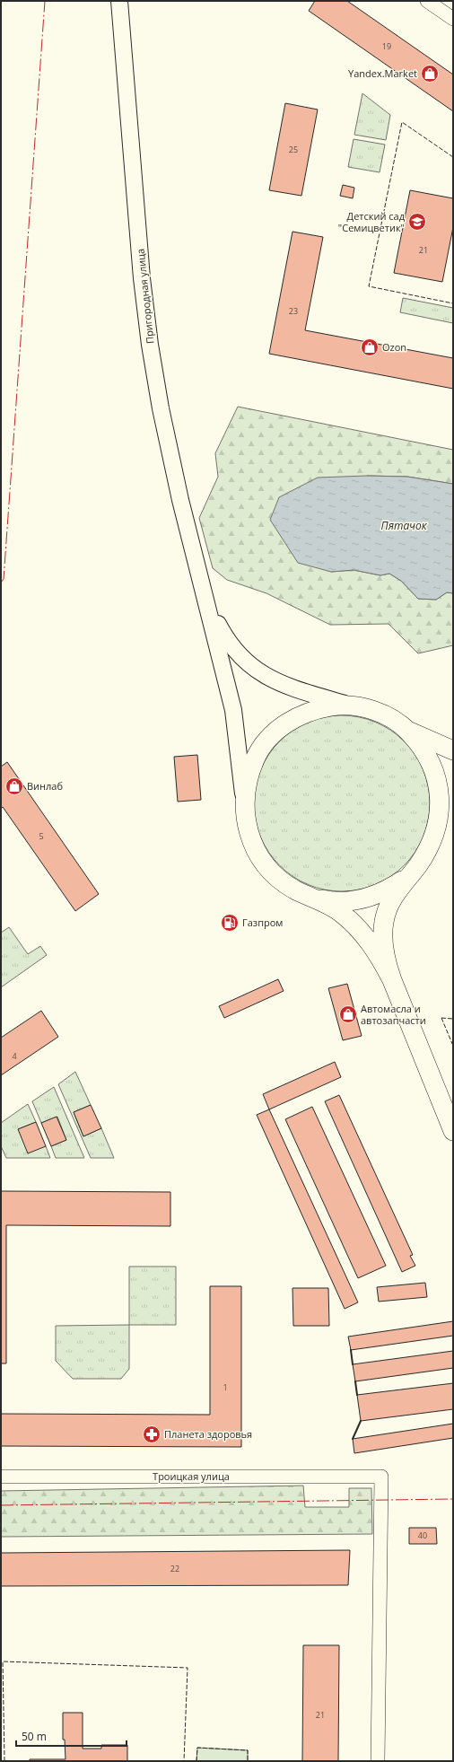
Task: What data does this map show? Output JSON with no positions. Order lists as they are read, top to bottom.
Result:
{
  "streets": {
    "street": ["Пригородная улица", "Троицкая улица"]
  },
  "water": ["Пятачок"],
  "places": {
    "shop": [
      "Yandex.Market",
      "Ozon",
      "Винлаб",
      "Автомасла и автозапчасти"
    ],
    "school or university": ["Детский сад \"Семицветик\""],
    "fuel station": ["Газпром"],
    "pharmacy": ["Планета здоровья"]
  },
  "house_numbers": [
    "19",
    "25",
    "21",
    "23",
    "5",
    "4",
    "1",
    "40",
    "22",
    "21"
  ],
  "scale_bar": "50 m"
}
